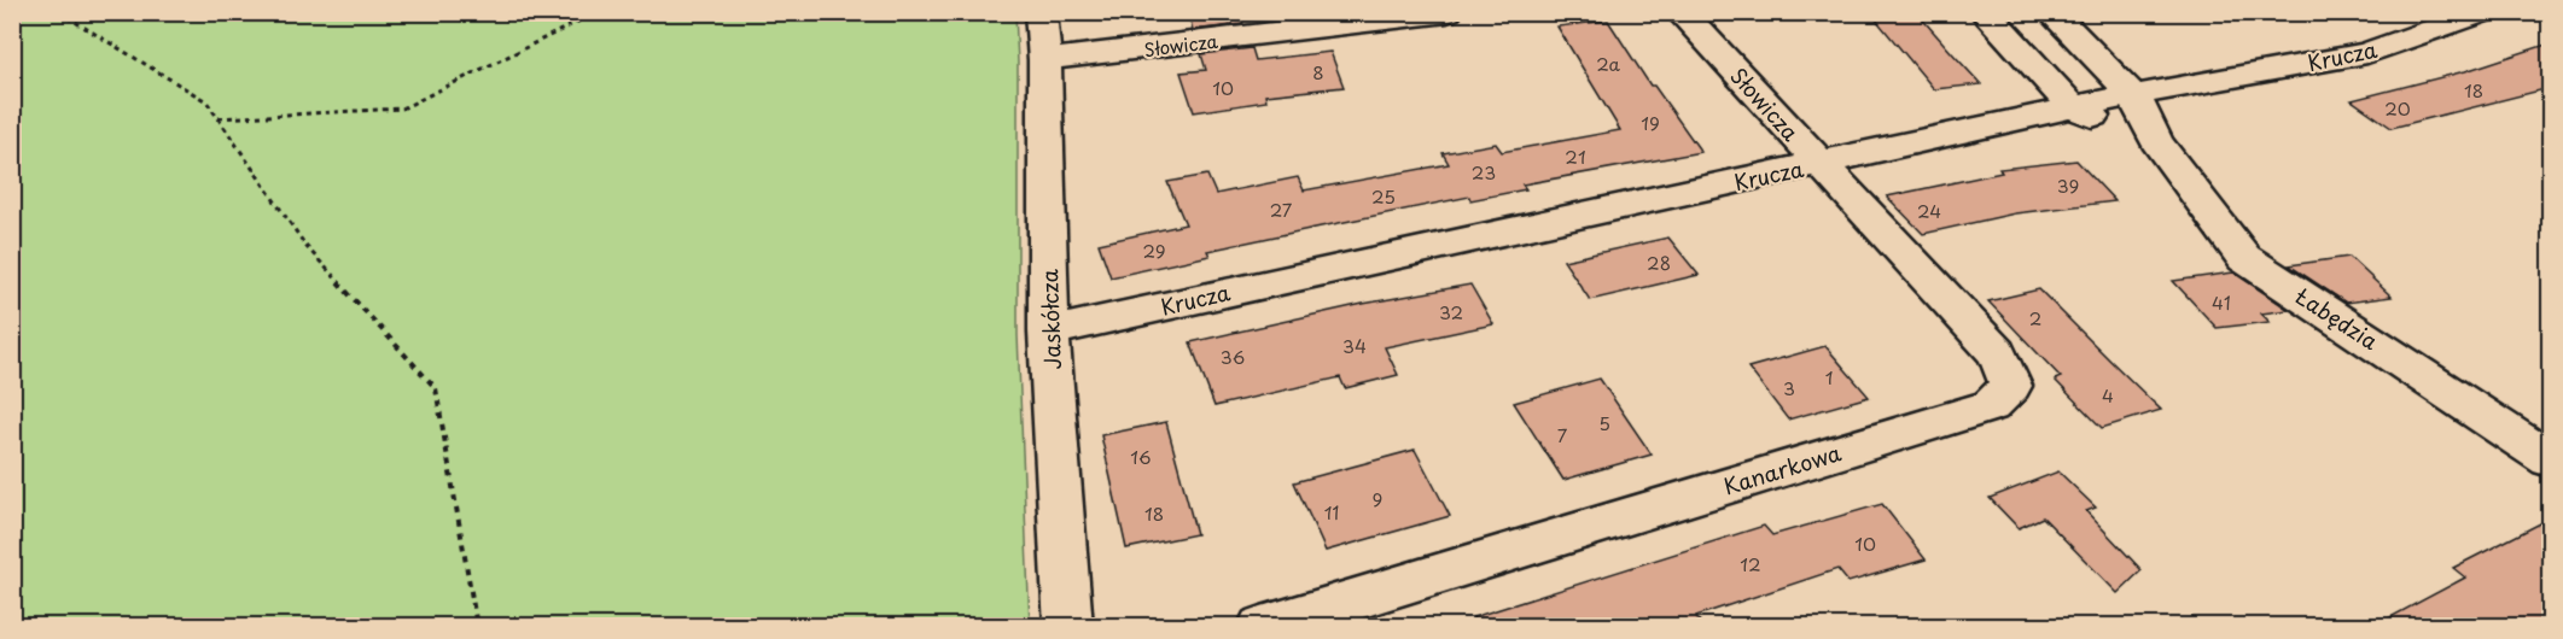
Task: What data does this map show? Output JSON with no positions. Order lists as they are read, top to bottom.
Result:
{
  "streets": {
    "street": [
      "Słowicza",
      "Krucza",
      "Łabędzia",
      "Jaskółcza",
      "Kanarkowa"
    ]
  },
  "crossings": [
    ["Słowicza", "Krucza"],
    ["Słowicza", "Jaskółcza"],
    ["Słowicza", "Kanarkowa"],
    ["Krucza", "Łabędzia"],
    ["Krucza", "Jaskółcza"],
    ["Krucza", "Kanarkowa"]
  ],
  "house_numbers": [
    "2a",
    "8",
    "10",
    "18",
    "20",
    "19",
    "21",
    "23",
    "39",
    "25",
    "27",
    "24",
    "29",
    "28",
    "41",
    "32",
    "2",
    "34",
    "36",
    "1",
    "3",
    "4",
    "5",
    "7",
    "16",
    "9",
    "11",
    "18",
    "10",
    "12"
  ]
}
